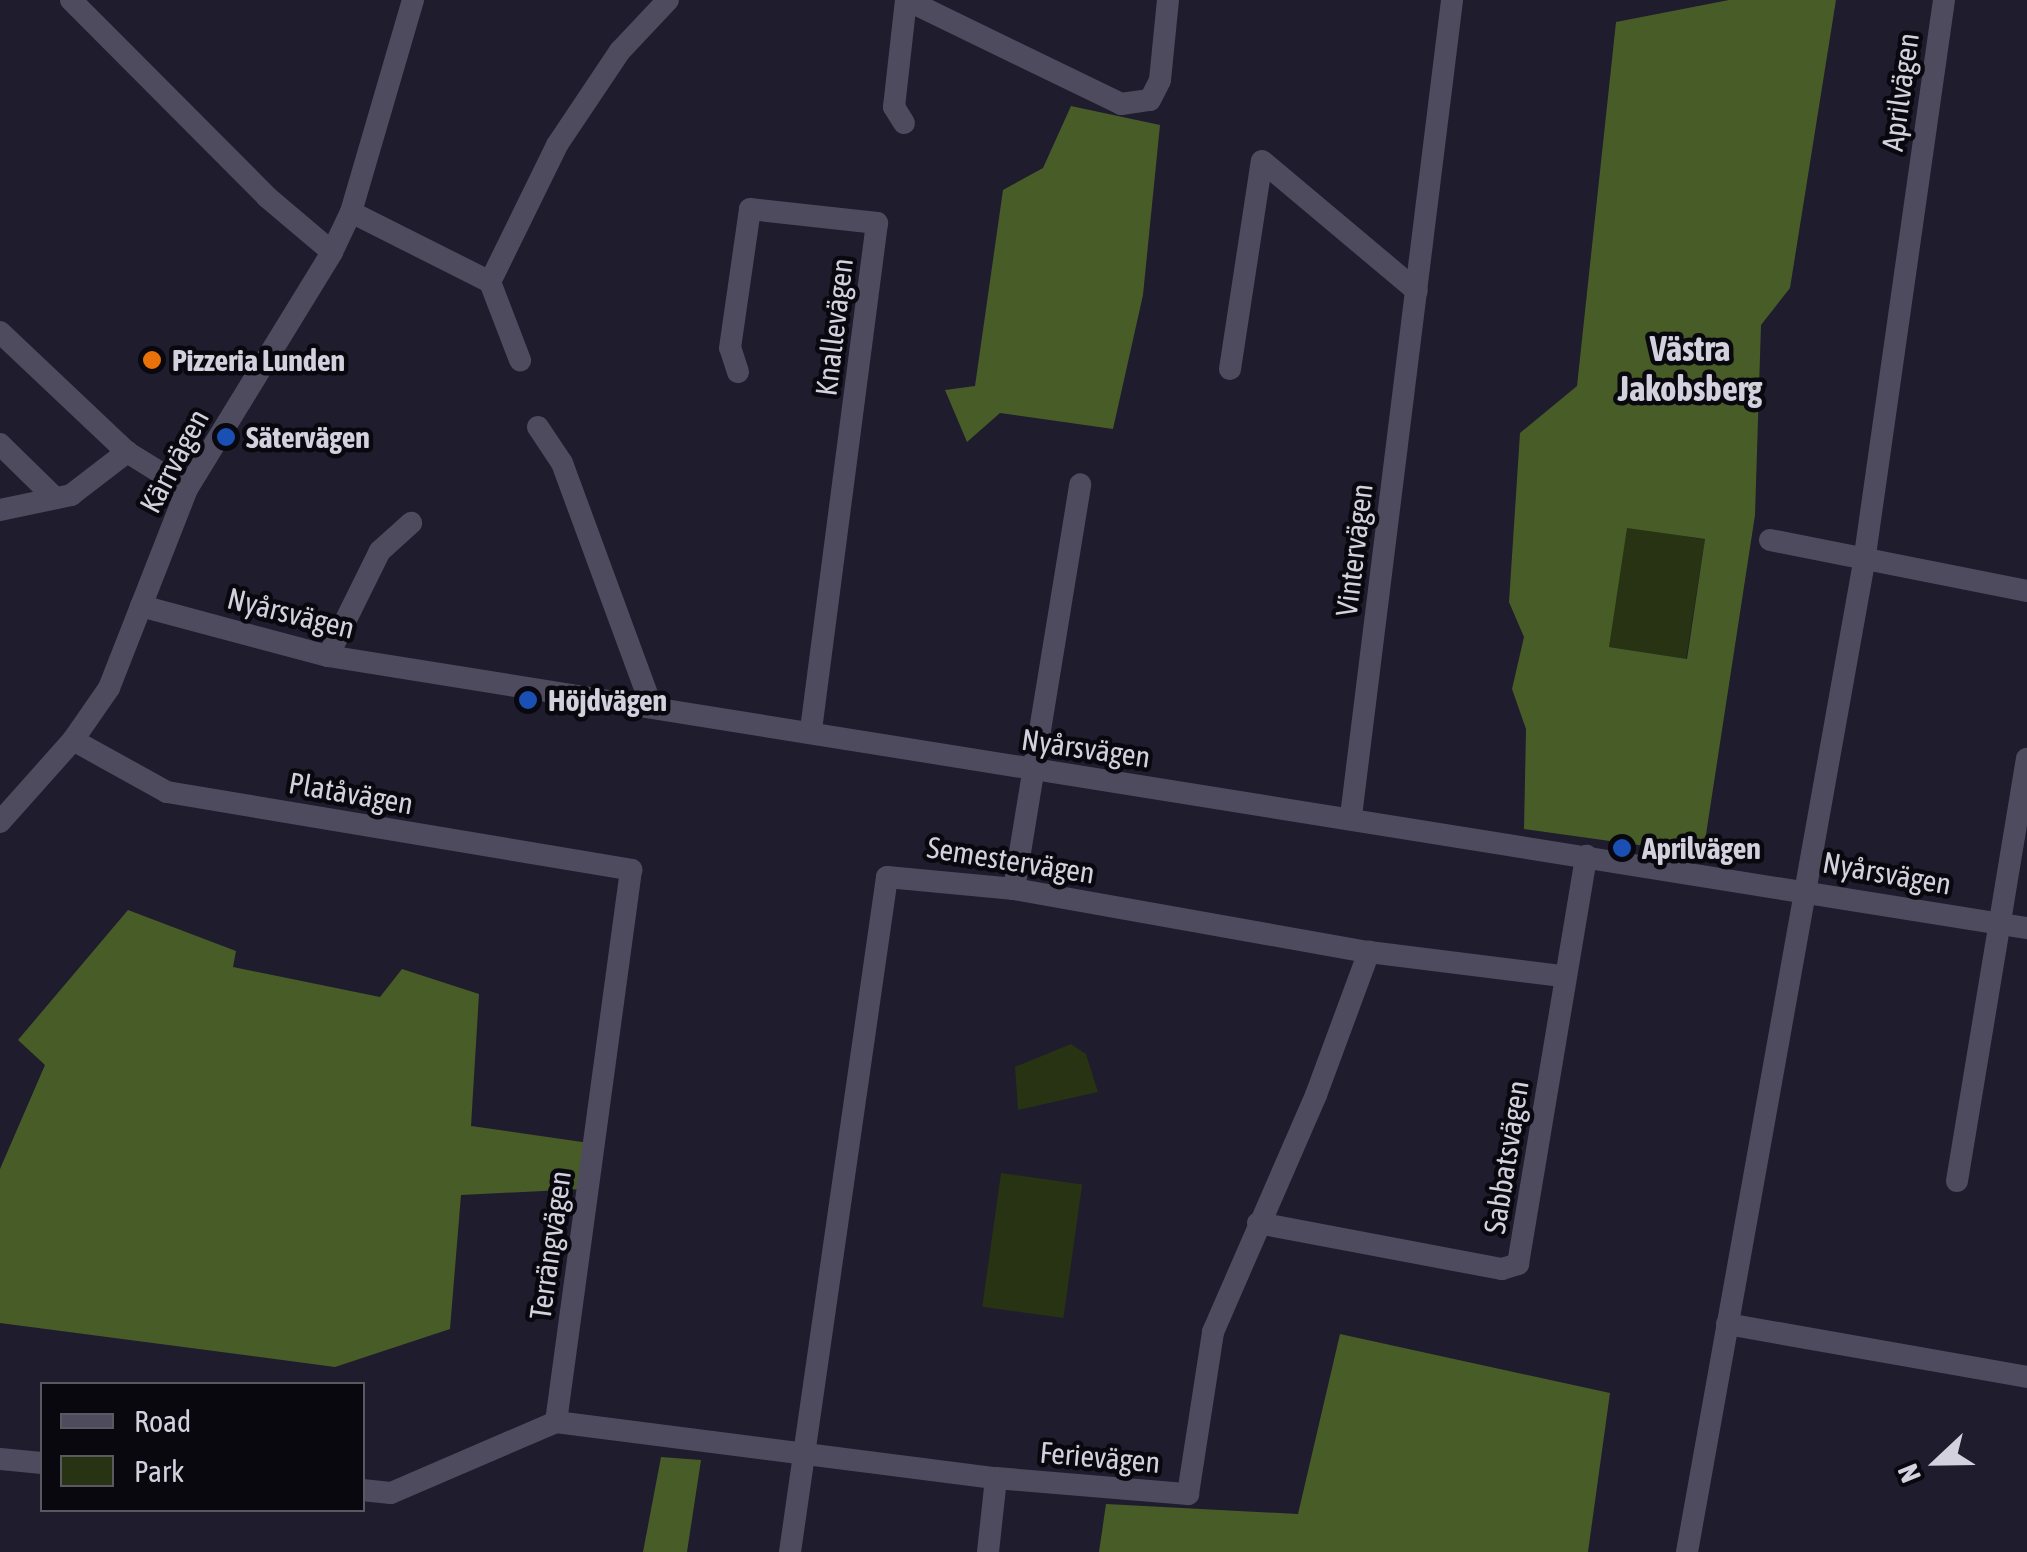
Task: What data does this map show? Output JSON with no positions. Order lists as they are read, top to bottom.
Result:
{
  "streets": {
    "street": [
      "Aprilvägen",
      "Knallevägen",
      "Kärrvägen",
      "Vintervägen",
      "Nyårsvägen",
      "Platåvägen",
      "Semestervägen",
      "Sabbatsvägen",
      "Terrängvägen",
      "Ferievägen"
    ]
  },
  "crossings": [
    ["Aprilvägen", "Nyårsvägen"],
    ["Knallevägen", "Nyårsvägen"],
    ["Kärrvägen", "Nyårsvägen"],
    ["Kärrvägen", "Platåvägen"],
    ["Vintervägen", "Nyårsvägen"],
    ["Nyårsvägen", "Sabbatsvägen"],
    ["Platåvägen", "Terrängvägen"],
    ["Semestervägen", "Sabbatsvägen"],
    ["Semestervägen", "Ferievägen"],
    ["Sabbatsvägen", "Ferievägen"],
    ["Terrängvägen", "Ferievägen"]
  ],
  "districts": ["Västra Jakobsberg"],
  "places": [
    "Pizzeria Lunden",
    "Sätervägen",
    "Höjdvägen",
    "Aprilvägen"
  ],
  "legend": ["Road", "Park"],
  "north": "left"
}
